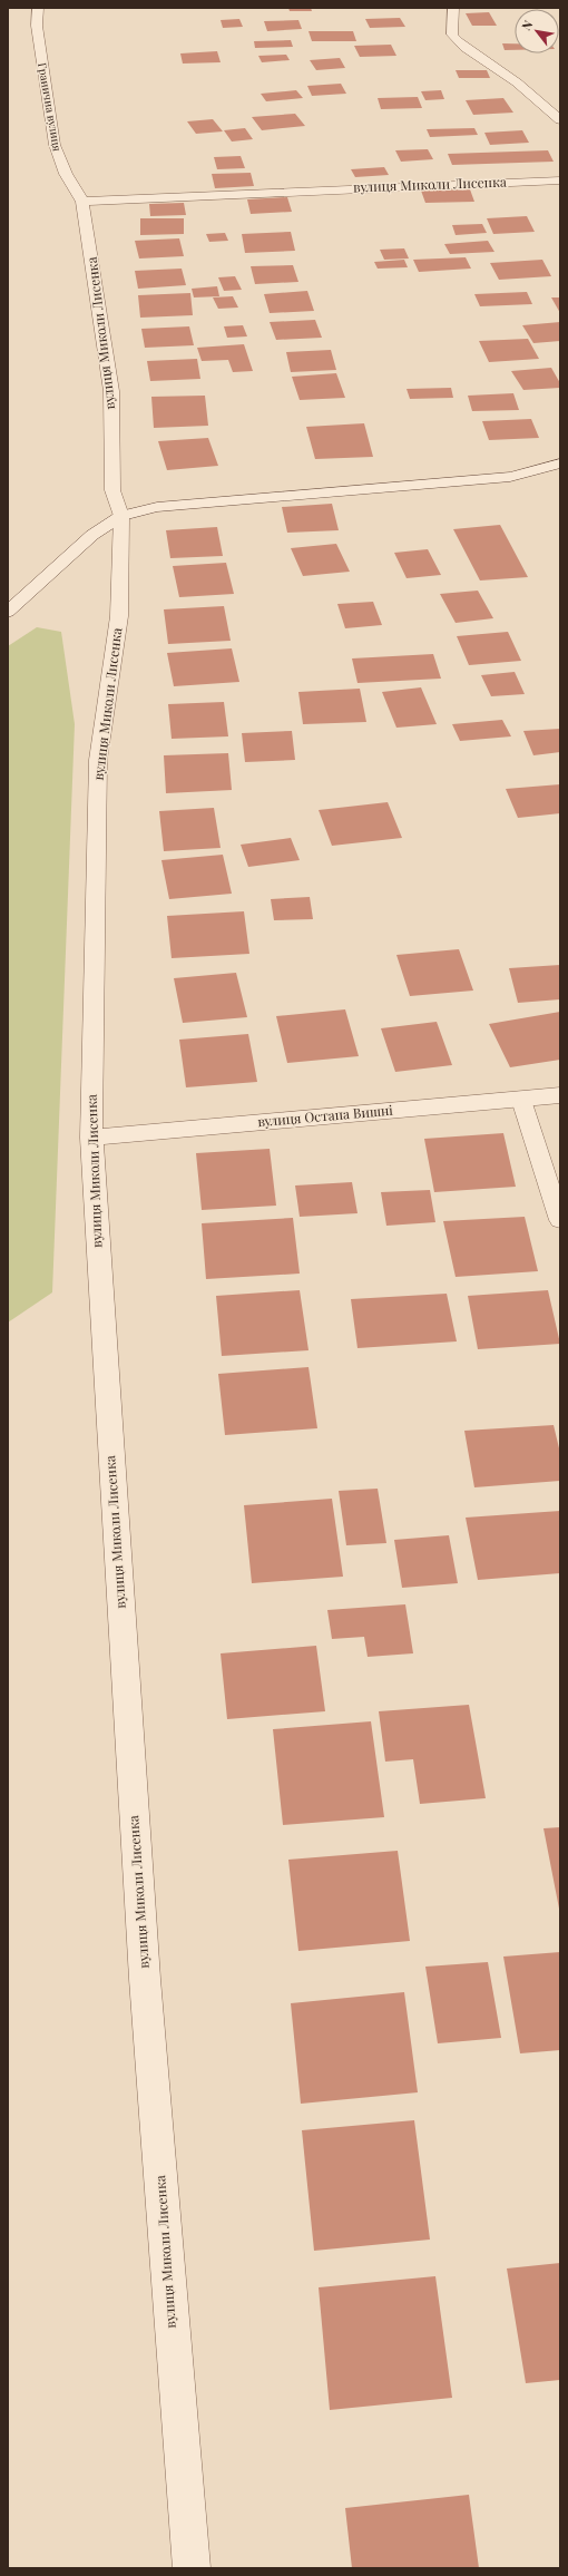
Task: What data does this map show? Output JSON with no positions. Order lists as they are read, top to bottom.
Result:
{
  "streets": {
    "street": ["Гранична вулиця", "вулиця Миколи Лисенка", "вулиця Остапа Вишні"]
  },
  "crossings": [
    ["Гранична вулиця", "вулиця Миколи Лисенка"],
    ["вулиця Миколи Лисенка", "вулиця Остапа Вишні"]
  ],
  "north": "top left"
}
